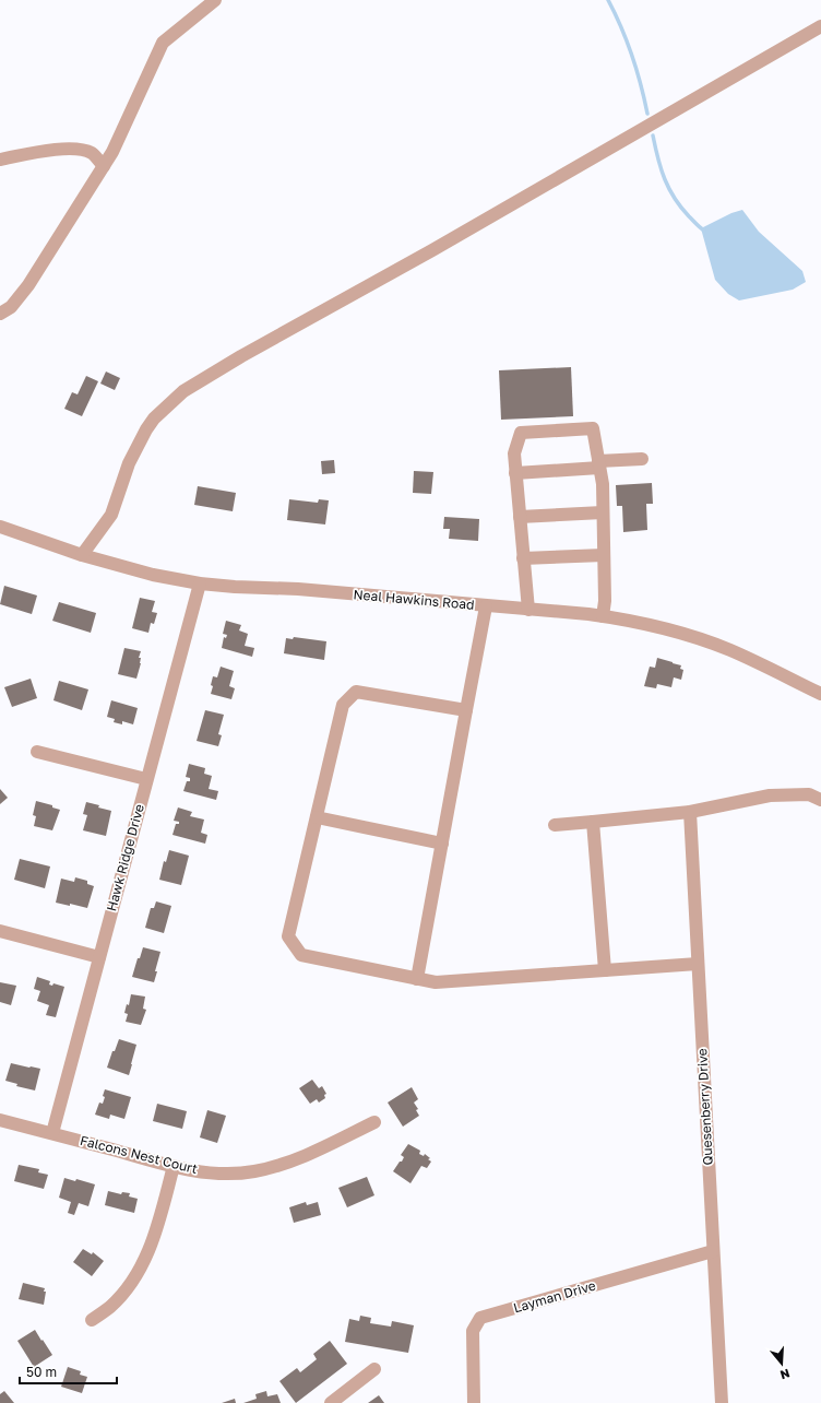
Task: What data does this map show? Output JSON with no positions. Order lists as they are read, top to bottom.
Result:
{
  "streets": {
    "street": [
      "Neal Hawkins Road",
      "Hawk Ridge Drive",
      "Quesenberry Drive",
      "Falcons Nest Court",
      "Layman Drive"
    ]
  },
  "crossings": [
    ["Neal Hawkins Road", "Hawk Ridge Drive"],
    ["Hawk Ridge Drive", "Falcons Nest Court"],
    ["Quesenberry Drive", "Layman Drive"]
  ],
  "scale_bar": "50 m",
  "north": "bottom"
}
